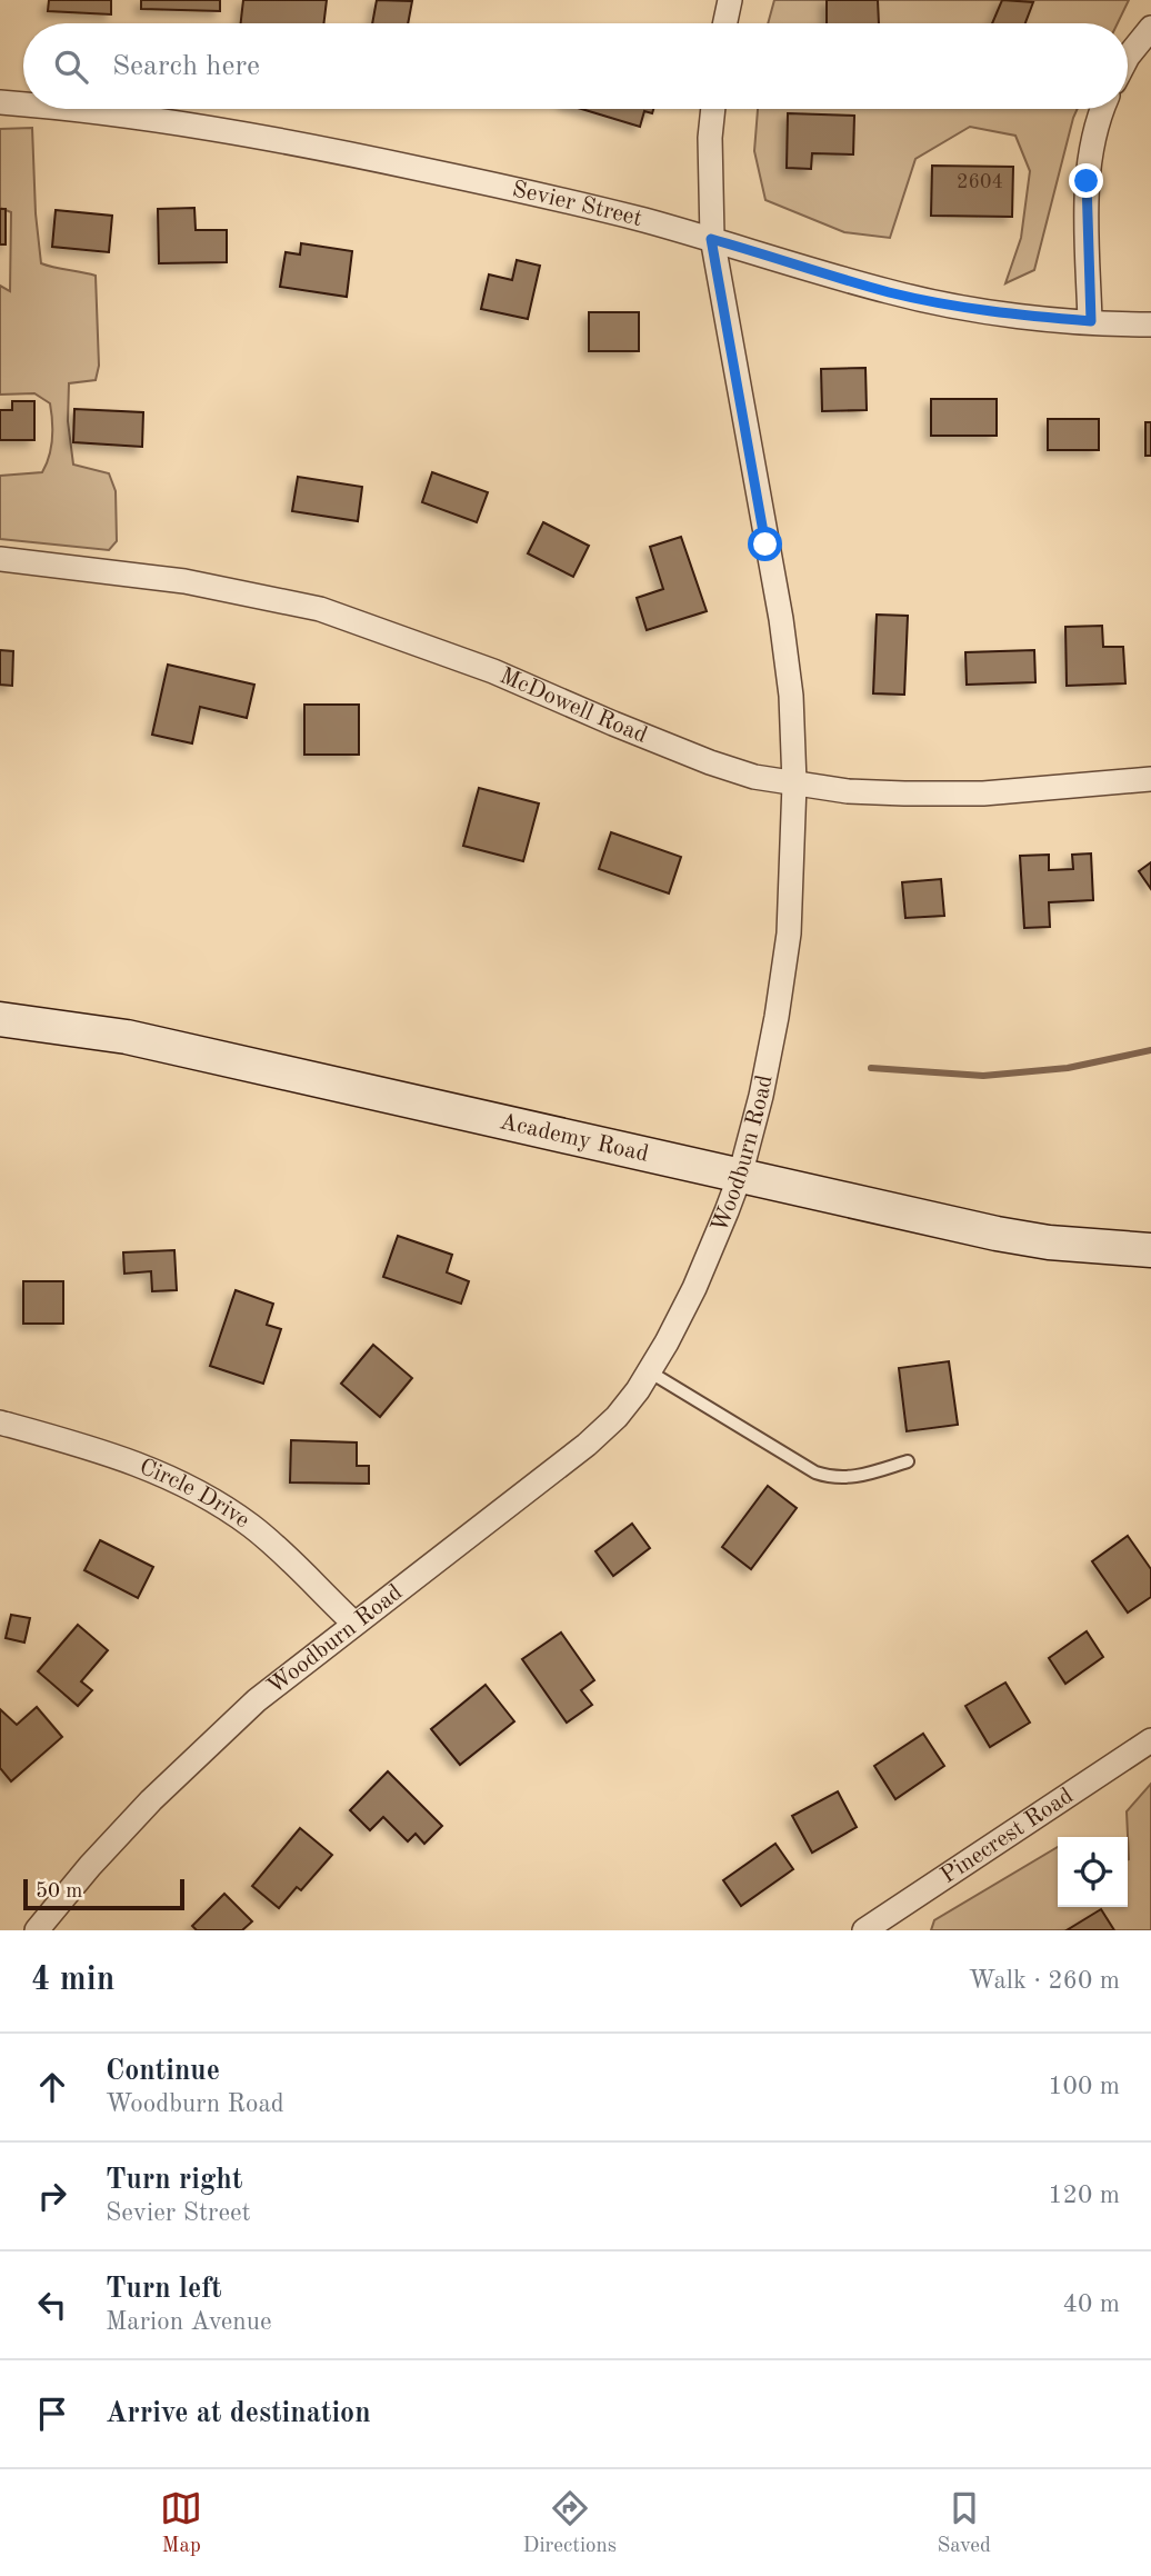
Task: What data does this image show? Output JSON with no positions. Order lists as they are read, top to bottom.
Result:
{
  "streets": {
    "main road": ["Academy Road"],
    "street": [
      "Sevier Street",
      "McDowell Road",
      "Woodburn Road",
      "Circle Drive",
      "Pinecrest Road"
    ]
  },
  "crossings": [
    ["Sevier Street", "Woodburn Road"],
    ["McDowell Road", "Woodburn Road"],
    ["Academy Road", "Woodburn Road"],
    ["Woodburn Road", "Circle Drive"]
  ],
  "house_numbers": ["2604"],
  "scale_bar": "50 m",
  "page": {
    "search": "Search here",
    "scale": "50 m",
    "heading": ["4 min", "Walk · 260 m"],
    "list": [
      ["Continue", "Woodburn Road", "100 m"],
      ["Turn right", "Sevier Street", "120 m"],
      ["Turn left", "Marion Avenue", "40 m"],
      "Arrive at destination"
    ],
    "nav": ["Map", "Directions", "Saved"]
  }
}
